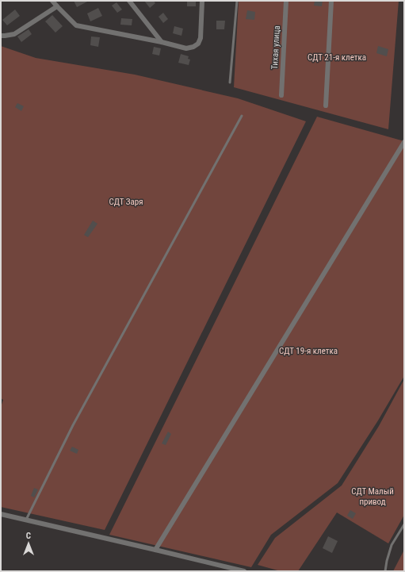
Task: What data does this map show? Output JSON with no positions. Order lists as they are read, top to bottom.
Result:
{
  "streets": {
    "street": ["Тихая улица"]
  },
  "parks": [
    "СДТ 21-я клетка",
    "СДТ Заря",
    "СДТ 19-я клетка",
    "СДТ Малый привод"
  ],
  "north": "top"
}
